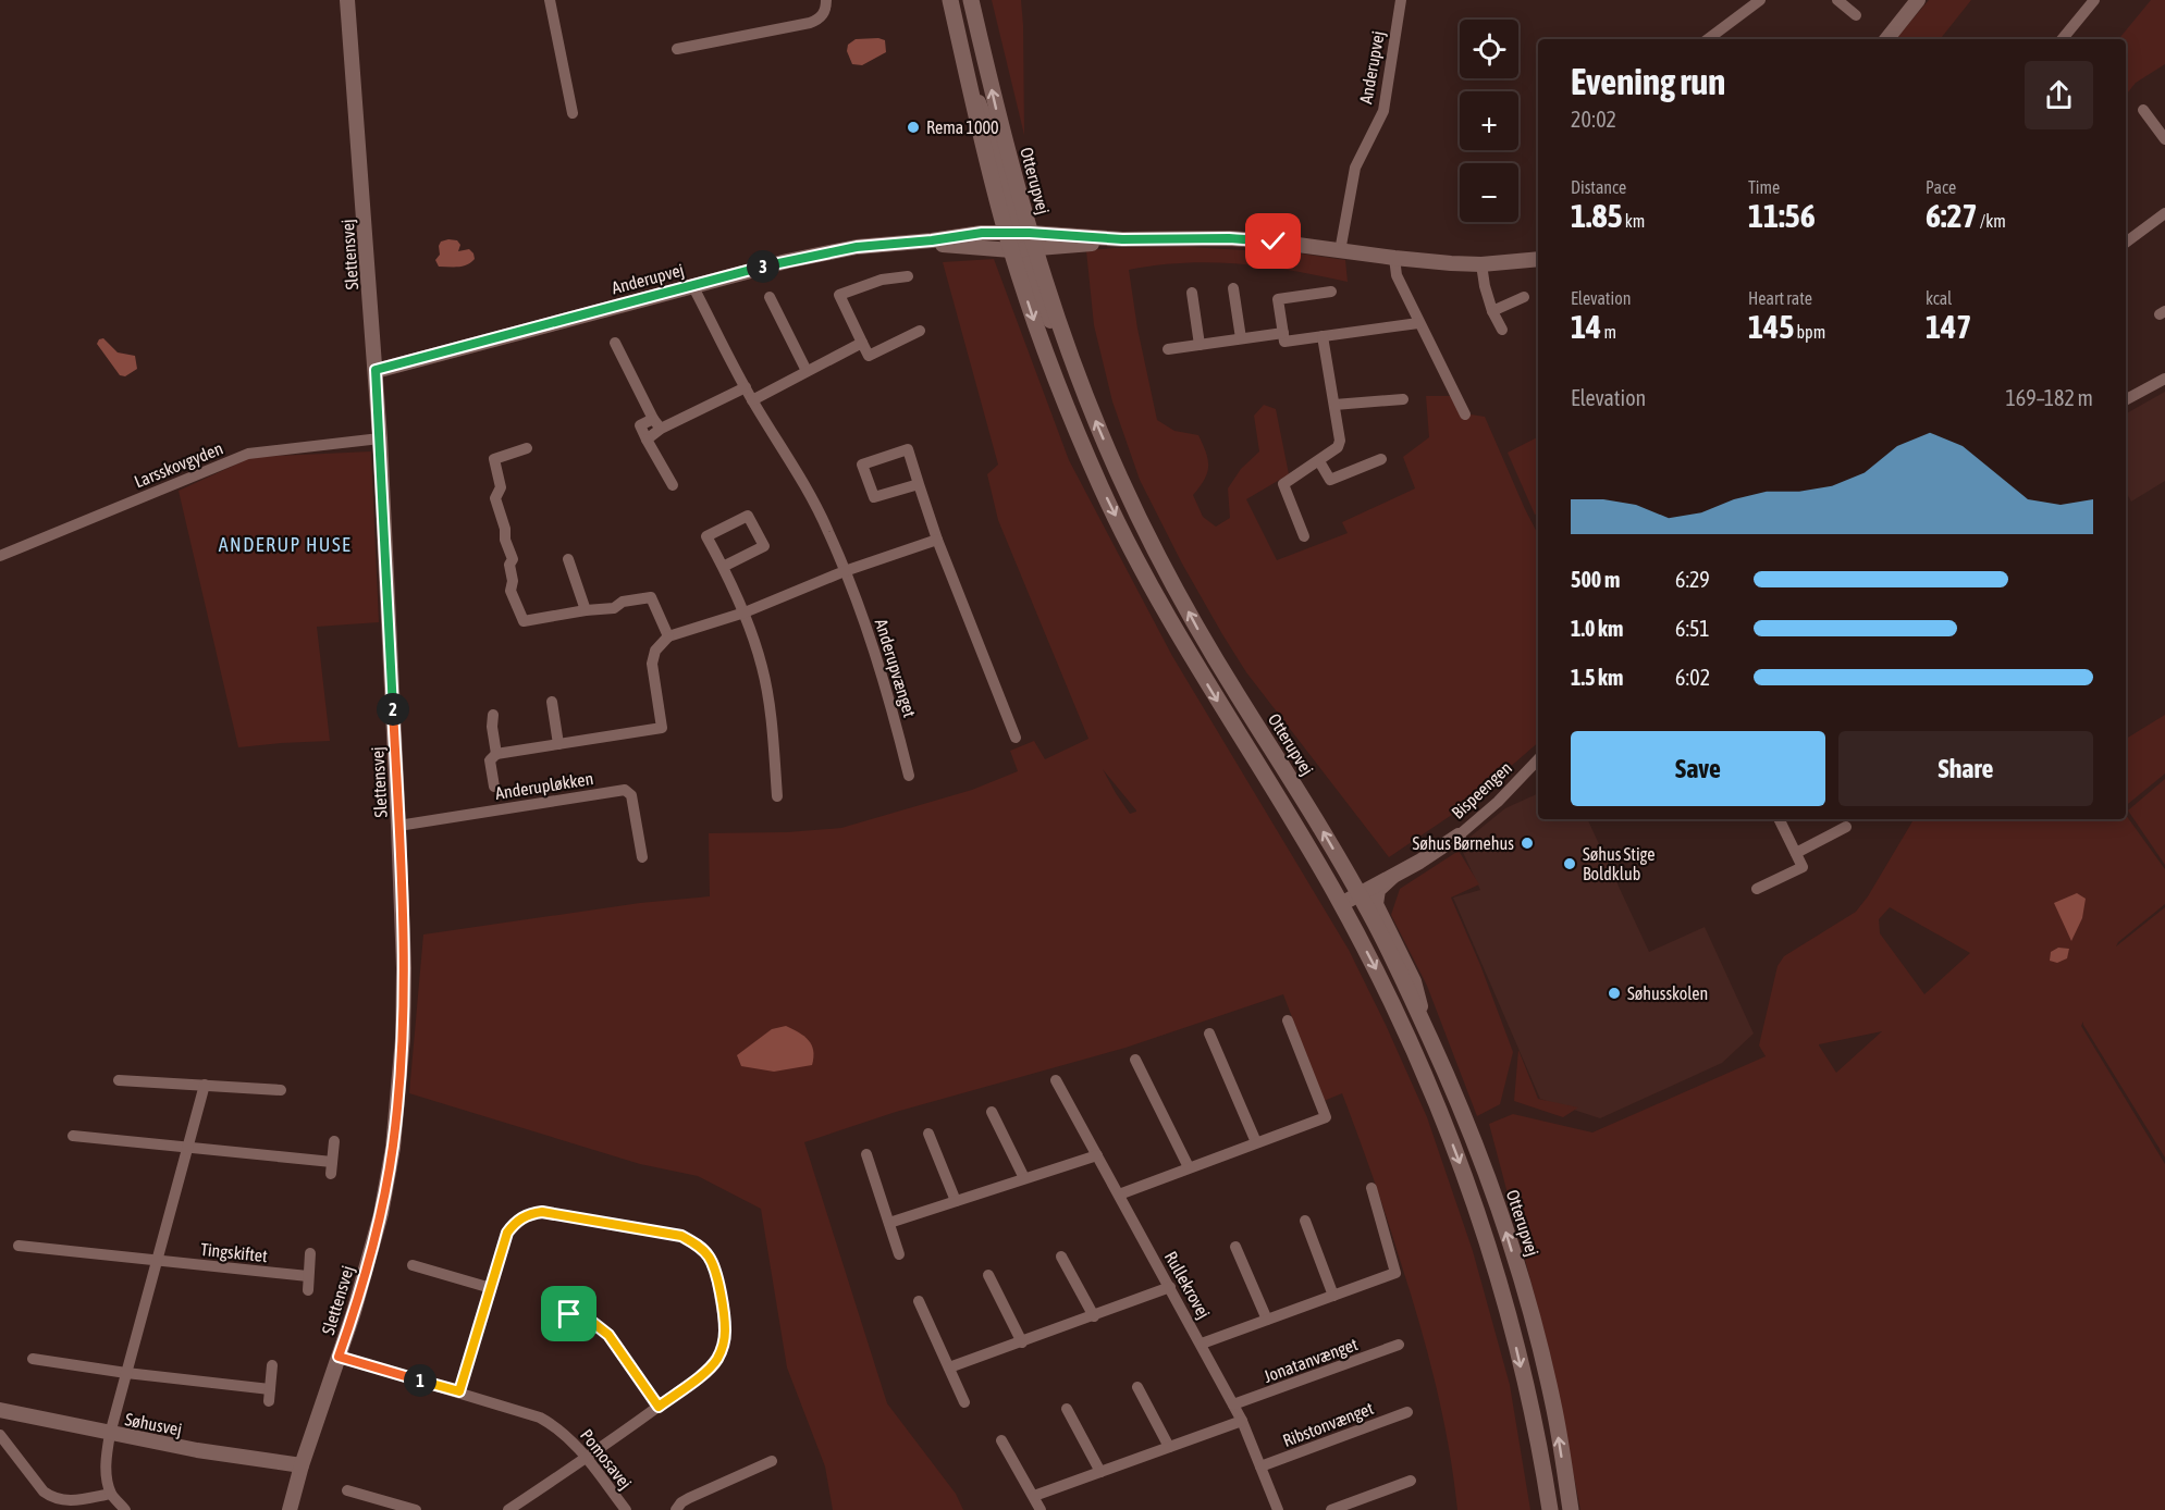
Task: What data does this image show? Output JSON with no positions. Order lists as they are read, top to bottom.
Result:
{
  "streets": {
    "main road": ["Otterupvej"],
    "street": [
      "Anderupvej",
      "Slettensvej",
      "Larsskovgyden",
      "Anderupvænget",
      "Anderupløkken",
      "Bispeengen",
      "Tingskiftet",
      "Rullekrovej",
      "Jonatanvænget",
      "Søhusvej",
      "Ribstonvænget",
      "Pomosavej"
    ]
  },
  "crossings": [
    ["Anderupvej", "Otterupvej"],
    ["Anderupvej", "Slettensvej"],
    ["Anderupvej", "Anderupvænget"],
    ["Otterupvej", "Bispeengen"],
    ["Slettensvej", "Larsskovgyden"],
    ["Slettensvej", "Anderupløkken"],
    ["Slettensvej", "Søhusvej"],
    ["Slettensvej", "Pomosavej"],
    ["Rullekrovej", "Jonatanvænget"],
    ["Rullekrovej", "Ribstonvænget"]
  ],
  "districts": ["ANDERUP HUSE"],
  "places": [
    "Rema 1000",
    "Søhus Børnehus",
    "Søhus Stige Boldklub",
    "Søhusskolen"
  ],
  "page": {
    "map_buttons": ["+", "−"],
    "heading": ["Evening run", "20:02"],
    "stats": [
      ["Distance", "1.85 km"],
      ["Time", "11:56"],
      ["Pace", "6:27 /km"],
      ["Elevation", "14 m"],
      ["Heart rate", "145 bpm"],
      ["kcal", "147"]
    ],
    "pins": ["3", "2", "1"],
    "chart": ["Elevation", "169–182 m"],
    "list": [
      {
        "name": "500 m",
        "note": "6:29"
      },
      {
        "name": "1.0 km",
        "note": "6:51"
      },
      {
        "name": "1.5 km",
        "note": "6:02"
      }
    ],
    "buttons": ["Save", "Share"]
  }
}
